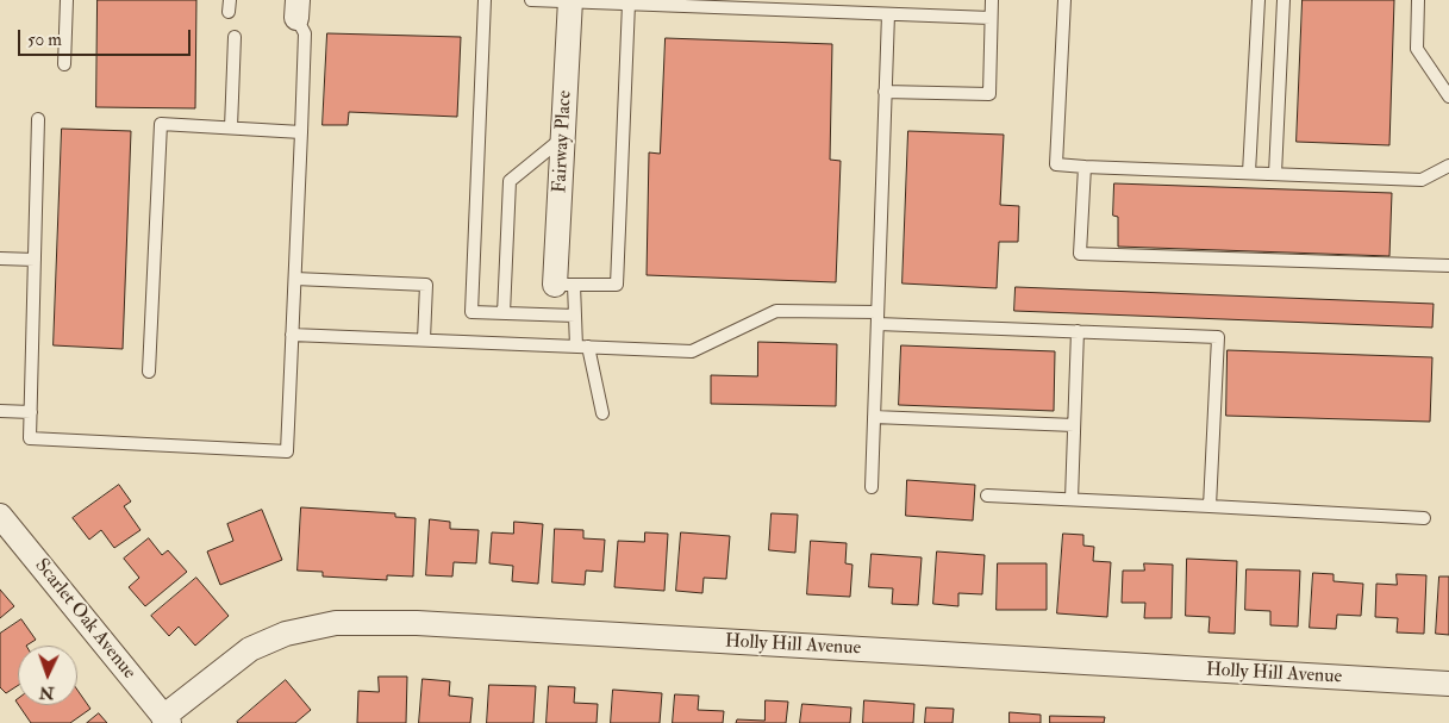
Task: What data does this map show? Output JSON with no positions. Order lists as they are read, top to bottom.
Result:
{
  "streets": {
    "street": ["Fairway Place", "Scarlet Oak Avenue", "Holly Hill Avenue"]
  },
  "crossings": [
    ["Scarlet Oak Avenue", "Holly Hill Avenue"]
  ],
  "scale_bar": "50 m",
  "north": "bottom"
}
